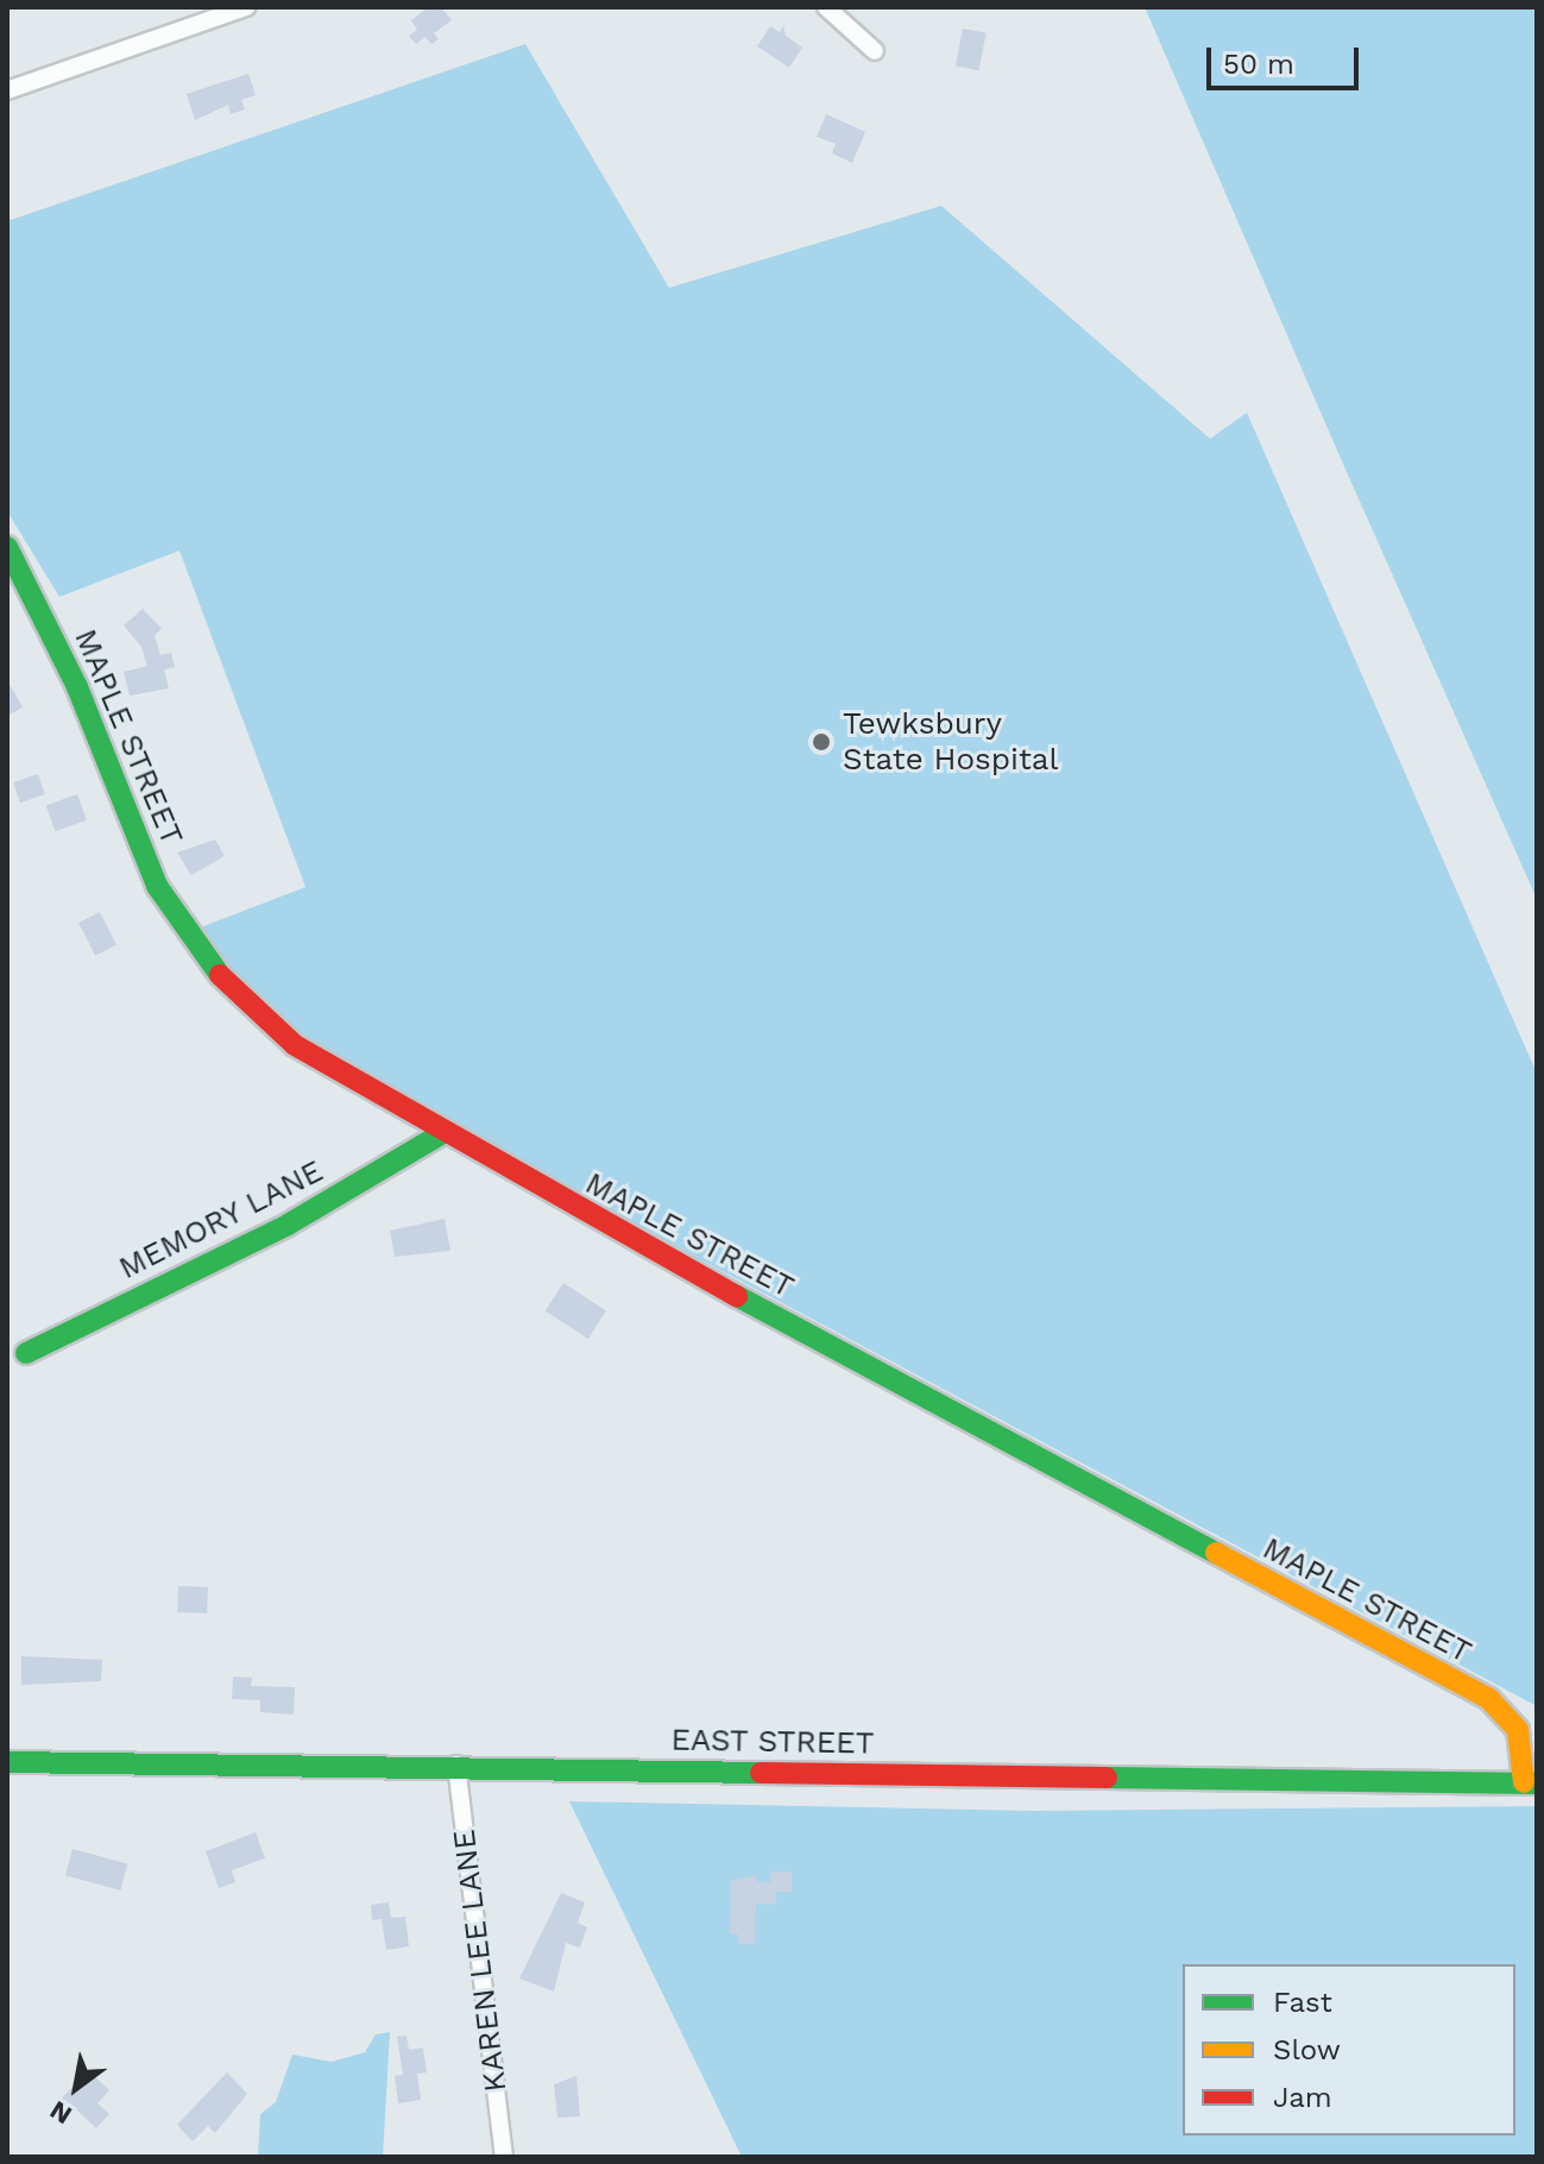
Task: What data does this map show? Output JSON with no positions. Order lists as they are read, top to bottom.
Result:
{
  "streets": {
    "street": [
      "MAPLE STREET",
      "MEMORY LANE",
      "EAST STREET",
      "KAREN LEE LANE"
    ]
  },
  "crossings": [
    ["MAPLE STREET", "MEMORY LANE"],
    ["MAPLE STREET", "EAST STREET"],
    ["EAST STREET", "KAREN LEE LANE"]
  ],
  "places": ["Tewksbury State Hospital"],
  "legend": ["Fast", "Slow", "Jam"],
  "scale_bar": "50 m",
  "north": "bottom left"
}
